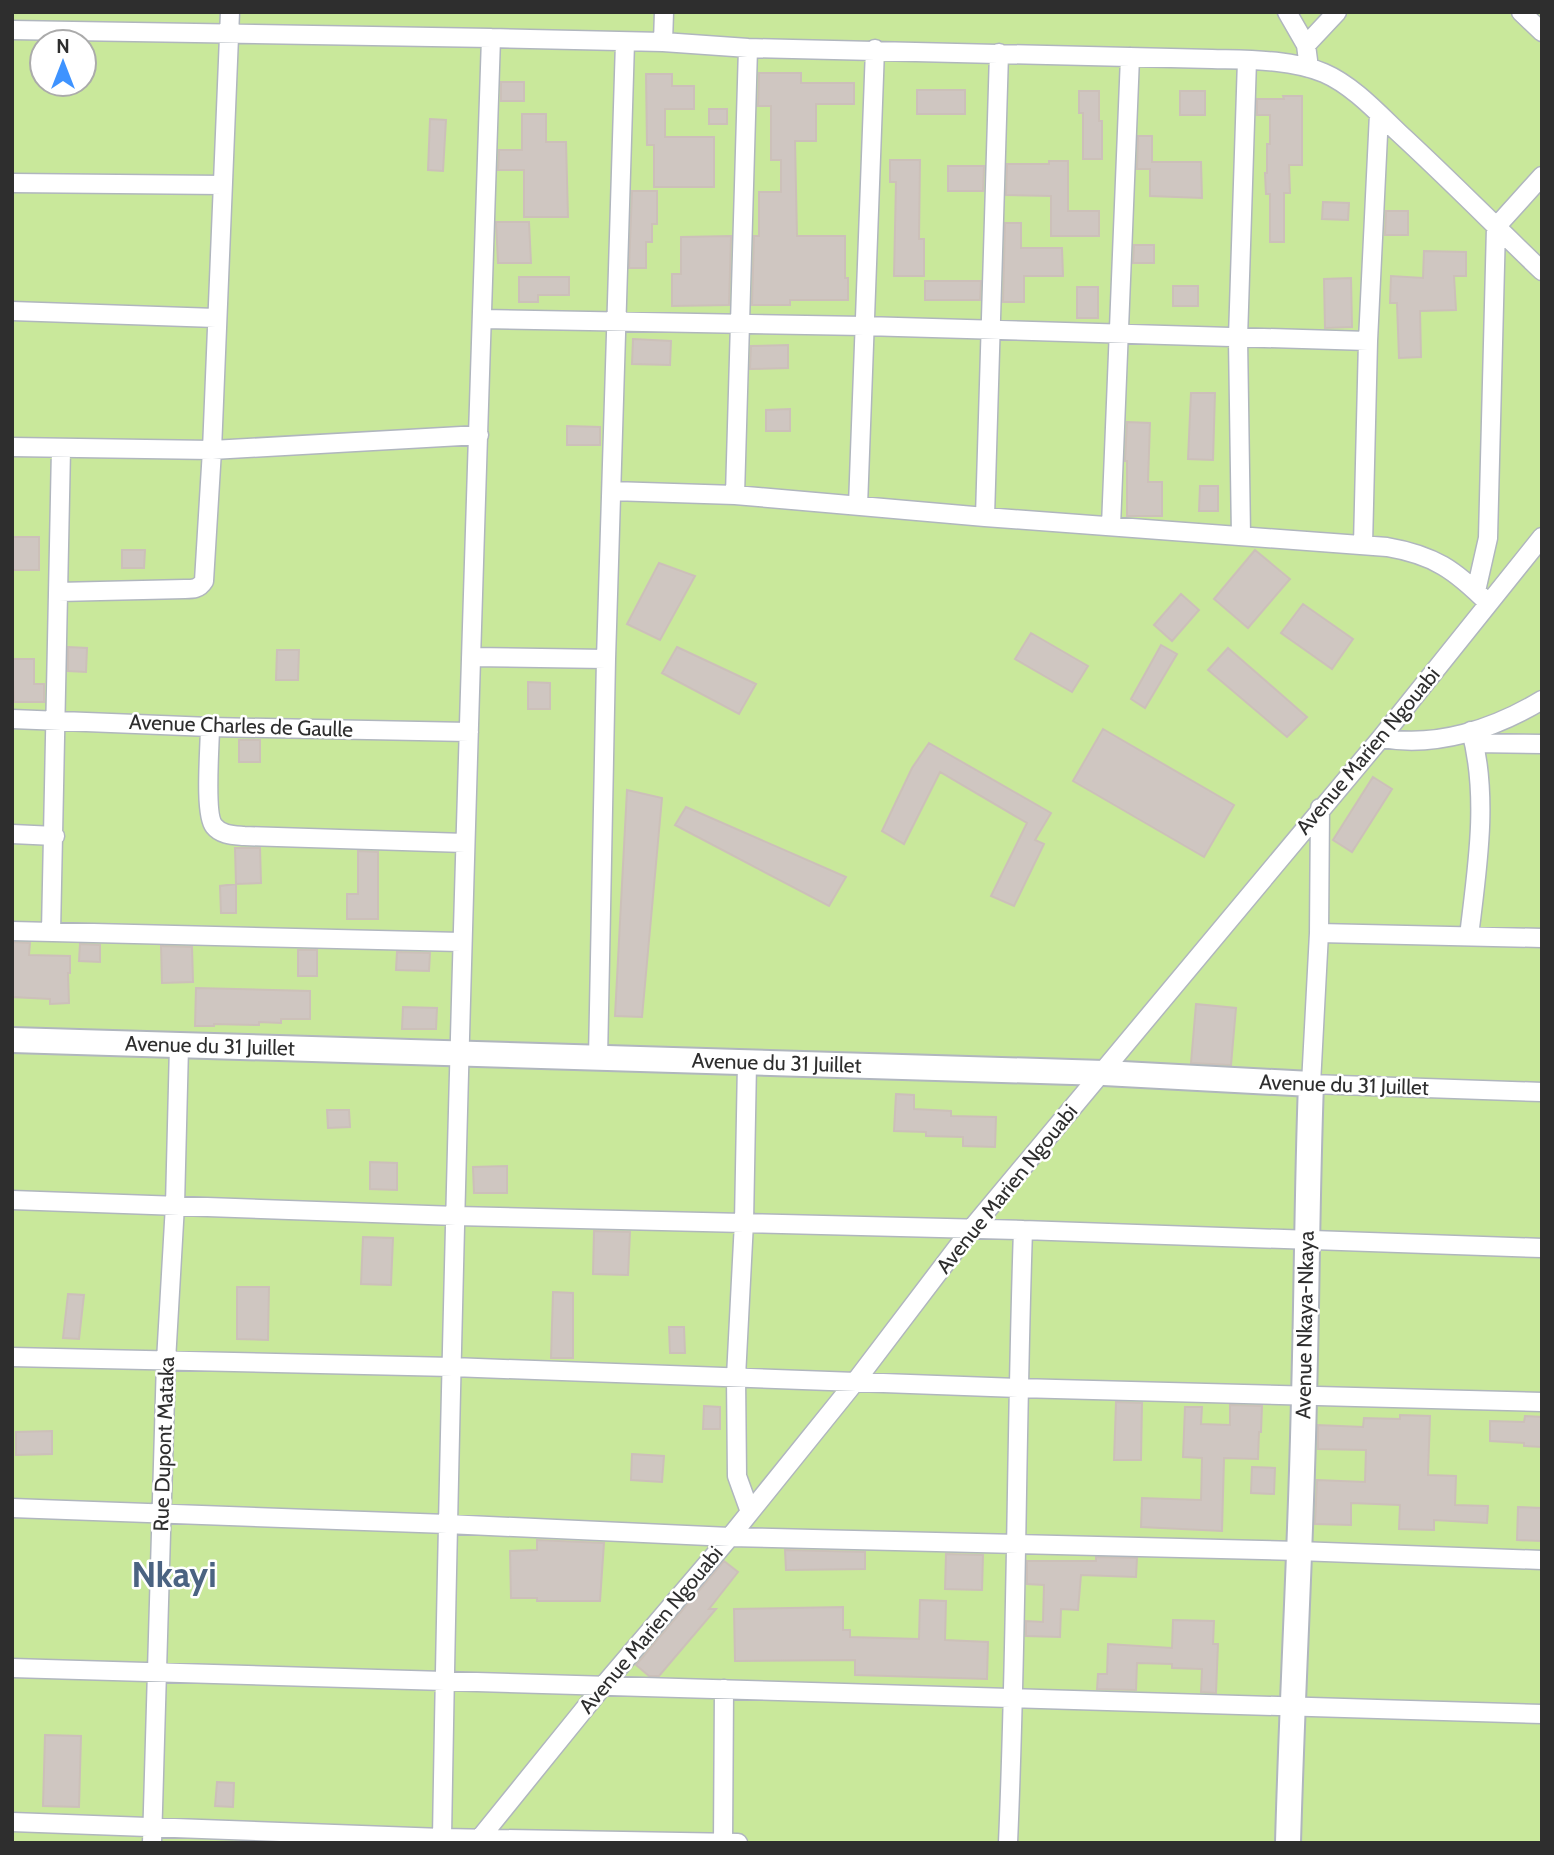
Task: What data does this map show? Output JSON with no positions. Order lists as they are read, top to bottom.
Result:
{
  "streets": {
    "street": [
      "Avenue Charles de Gaulle",
      "Avenue Marien Ngouabi",
      "Avenue du 31 Juillet",
      "Avenue Nkaya-Nkaya",
      "Rue Dupont Mataka"
    ]
  },
  "crossings": [
    ["Avenue Marien Ngouabi", "Avenue du 31 Juillet"],
    ["Avenue Marien Ngouabi", "Avenue Nkaya-Nkaya"],
    ["Avenue du 31 Juillet", "Avenue Nkaya-Nkaya"],
    ["Avenue du 31 Juillet", "Rue Dupont Mataka"]
  ],
  "districts": ["Nkayi"],
  "north": "top"
}
